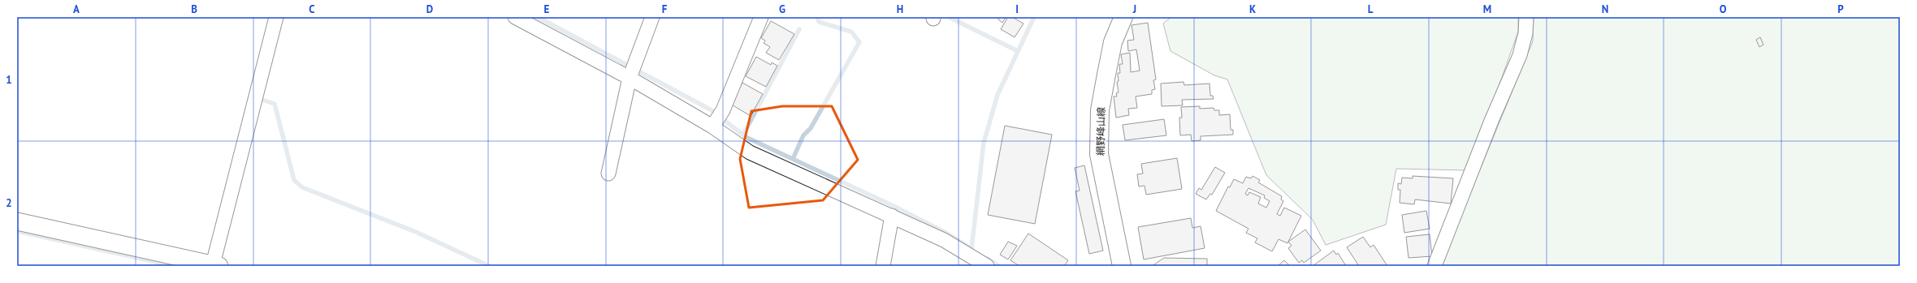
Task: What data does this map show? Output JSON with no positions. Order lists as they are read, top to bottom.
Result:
{
  "streets": {
    "main road": ["網野峰山線"]
  },
  "grid": {
    "columns": [
      "A",
      "B",
      "C",
      "D",
      "E",
      "F",
      "G",
      "H",
      "I",
      "J",
      "K",
      "L",
      "M",
      "N",
      "O",
      "P"
    ],
    "rows": ["1", "2"]
  }
}
